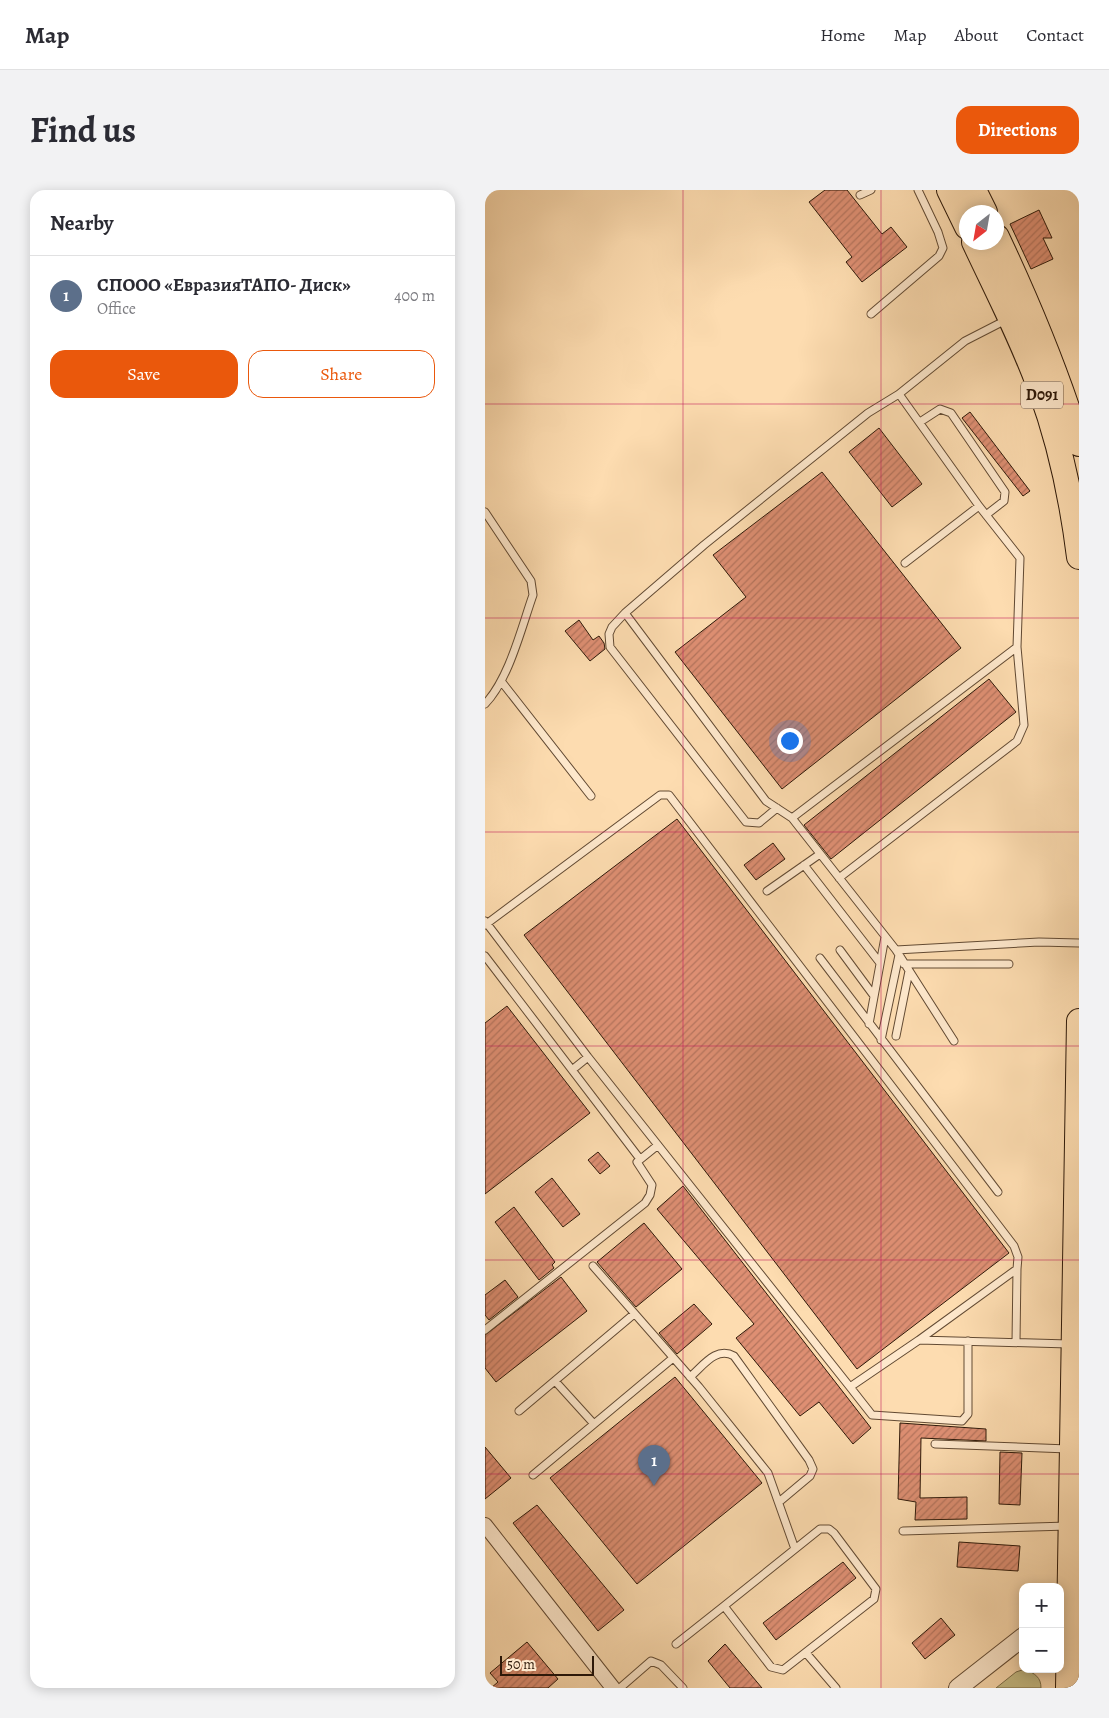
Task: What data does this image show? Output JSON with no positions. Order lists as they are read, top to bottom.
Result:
{
  "streets": {
    "highway": ["D091"]
  },
  "scale_bar": "50 m",
  "north": "bottom left",
  "page": {
    "header": "Map",
    "nav": [
      "Home",
      "Map",
      "About",
      "Contact"
    ],
    "title": "Find us",
    "buttons": [
      "Directions",
      ["Save", "Share"]
    ],
    "heading": "Nearby",
    "list": [
      {
        "mark": "1",
        "name": "СПООО «ЕвразияТАПО- Диск»",
        "note": "Office",
        "value": "400 m"
      }
    ],
    "pins": "1",
    "map_buttons": ["+", "−"],
    "scale": "50 m"
  }
}
